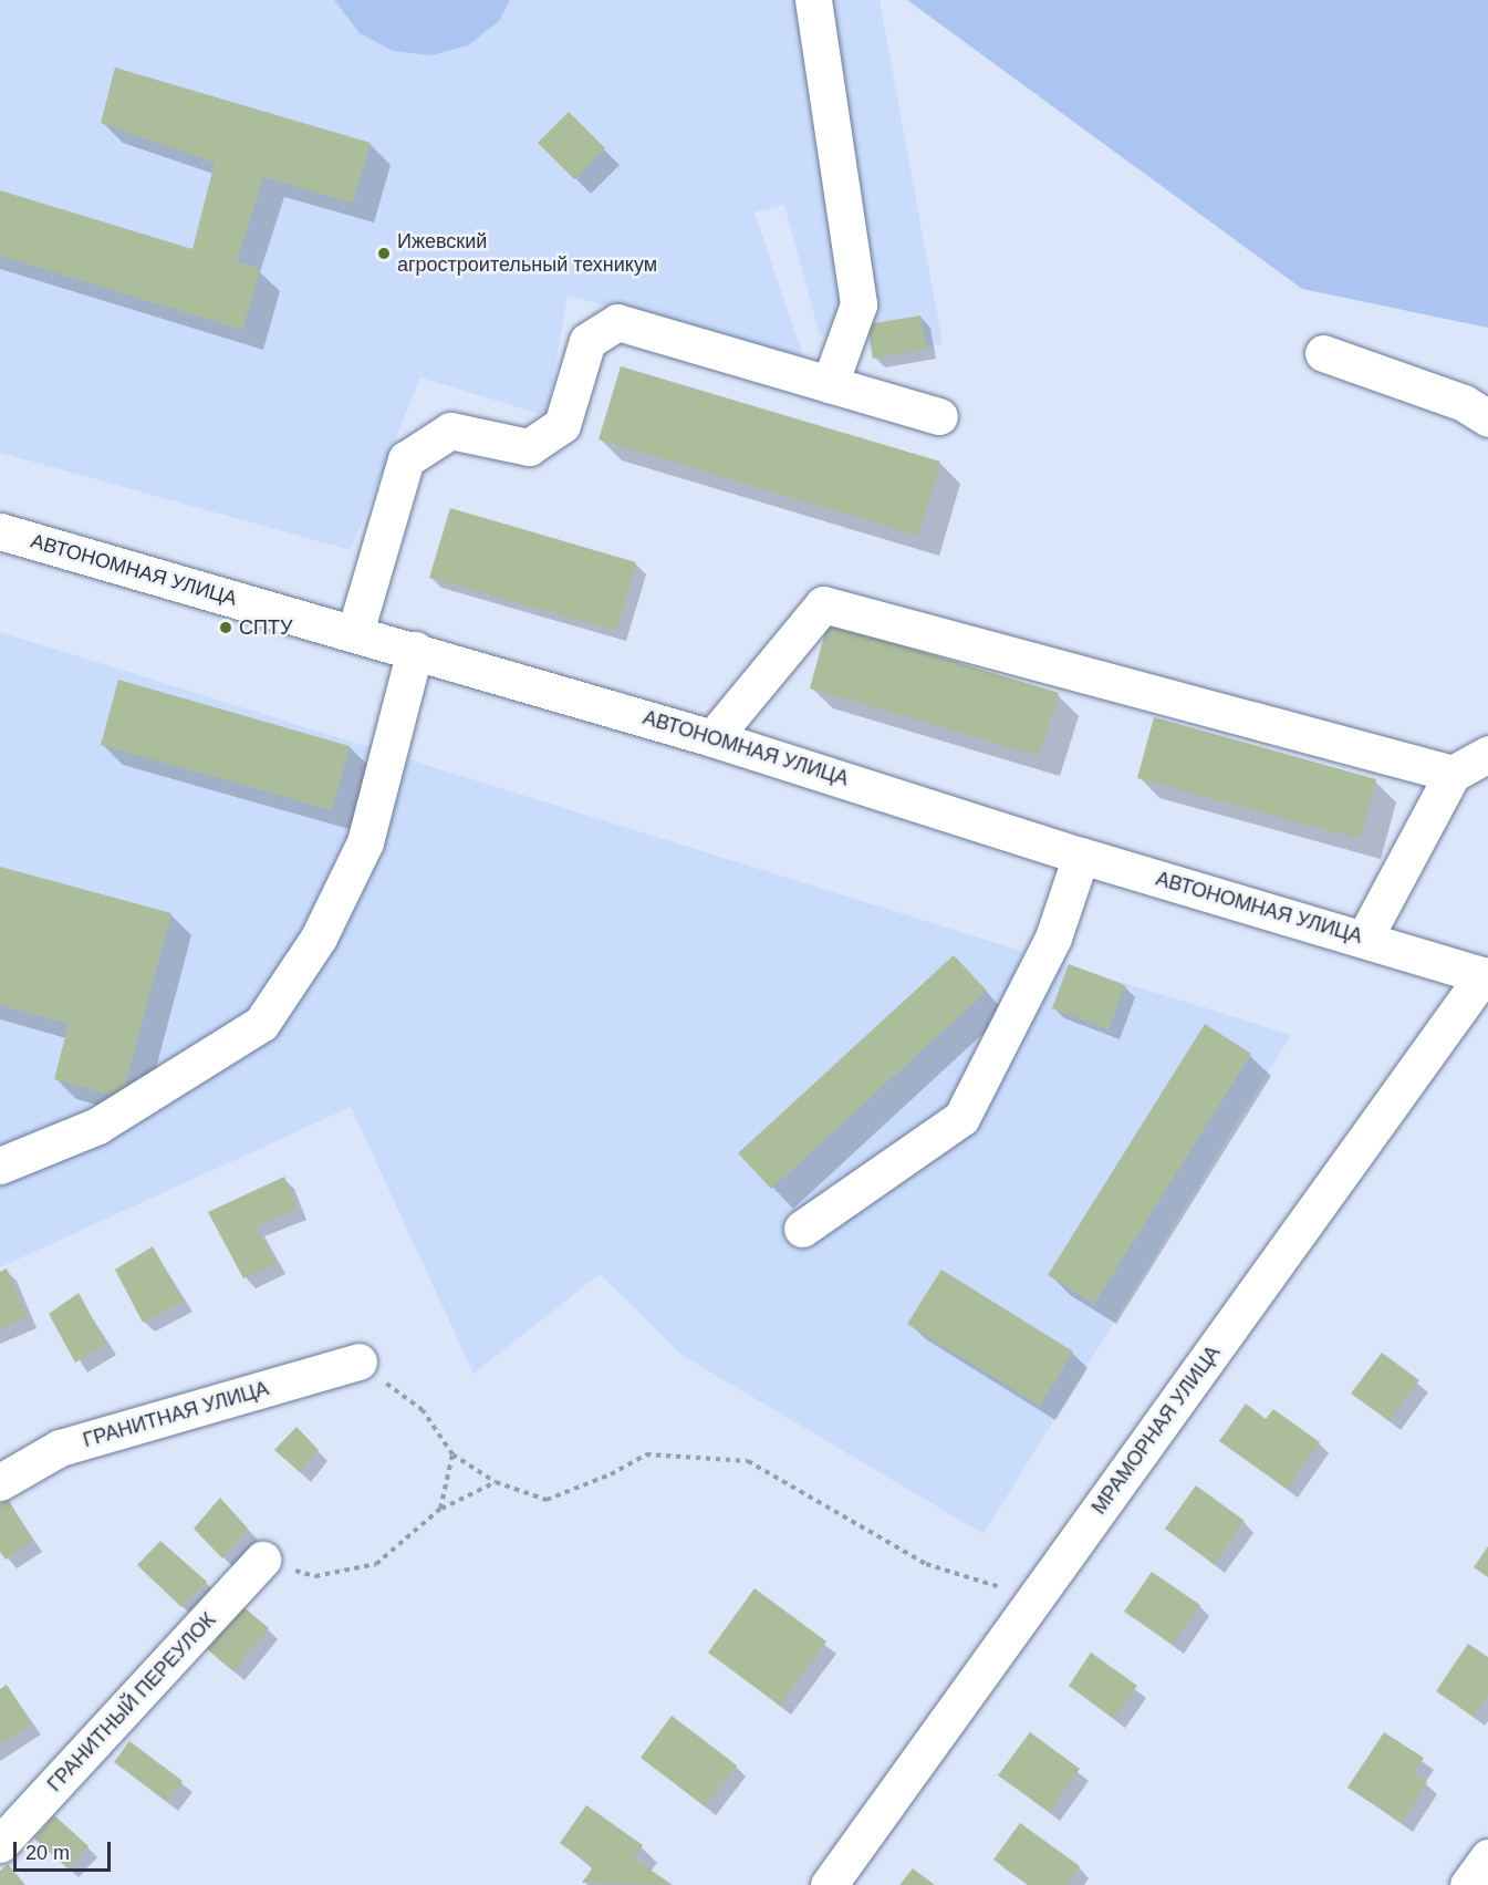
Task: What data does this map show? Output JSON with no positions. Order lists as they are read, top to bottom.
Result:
{
  "streets": {
    "street": [
      "АВТОНОМНАЯ УЛИЦА",
      "ГРАНИТНАЯ УЛИЦА",
      "МРАМОРНАЯ УЛИЦА",
      "ГРАНИТНЫЙ ПЕРЕУЛОК"
    ]
  },
  "crossings": [
    ["АВТОНОМНАЯ УЛИЦА", "МРАМОРНАЯ УЛИЦА"]
  ],
  "places": ["Ижевский агростроительный техникум", "СПТУ"],
  "scale_bar": "20 m"
}
